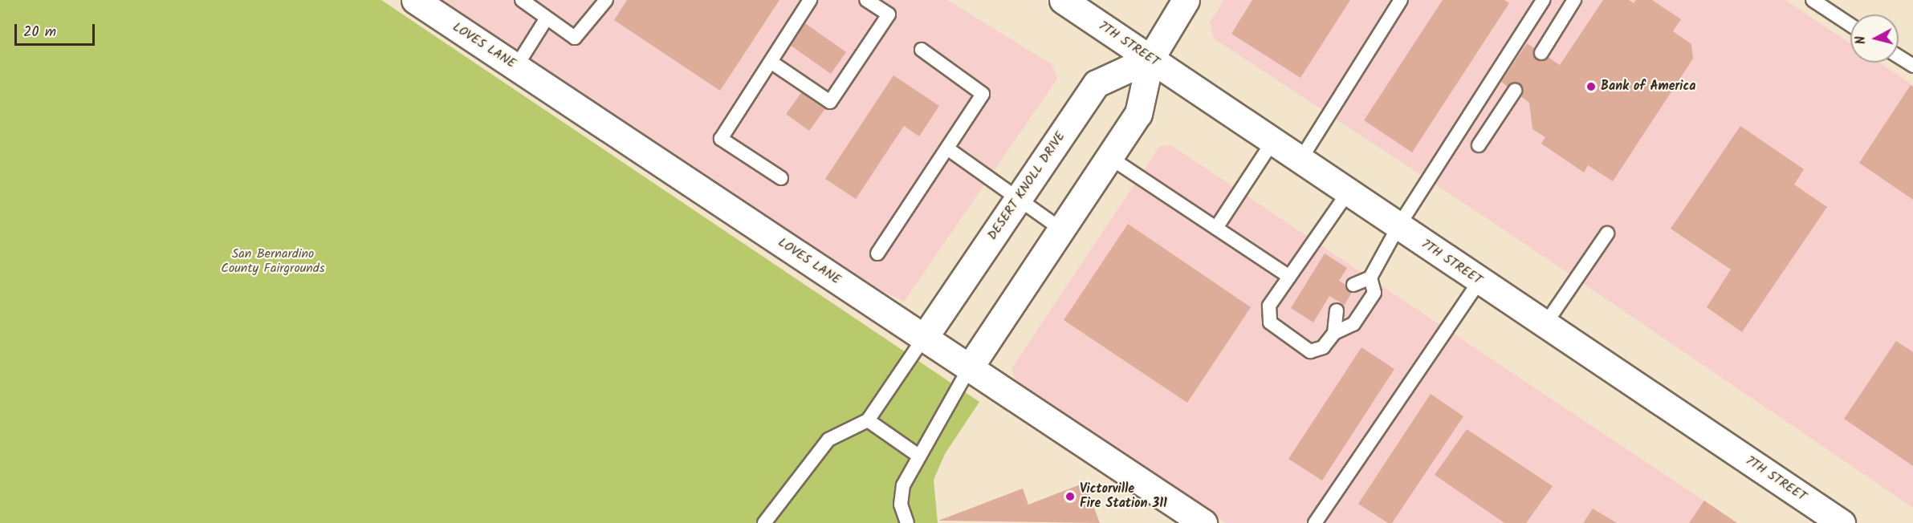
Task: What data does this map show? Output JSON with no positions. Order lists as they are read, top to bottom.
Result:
{
  "streets": {
    "street": ["7TH STREET", "LOVES LANE", "DESERT KNOLL DRIVE"]
  },
  "crossings": [
    ["7TH STREET", "DESERT KNOLL DRIVE"],
    ["LOVES LANE", "DESERT KNOLL DRIVE"]
  ],
  "parks": ["San Bernardino County Fairgrounds"],
  "places": ["Bank of America", "Victorville Fire Station 311"],
  "scale_bar": "20 m",
  "north": "left"
}
